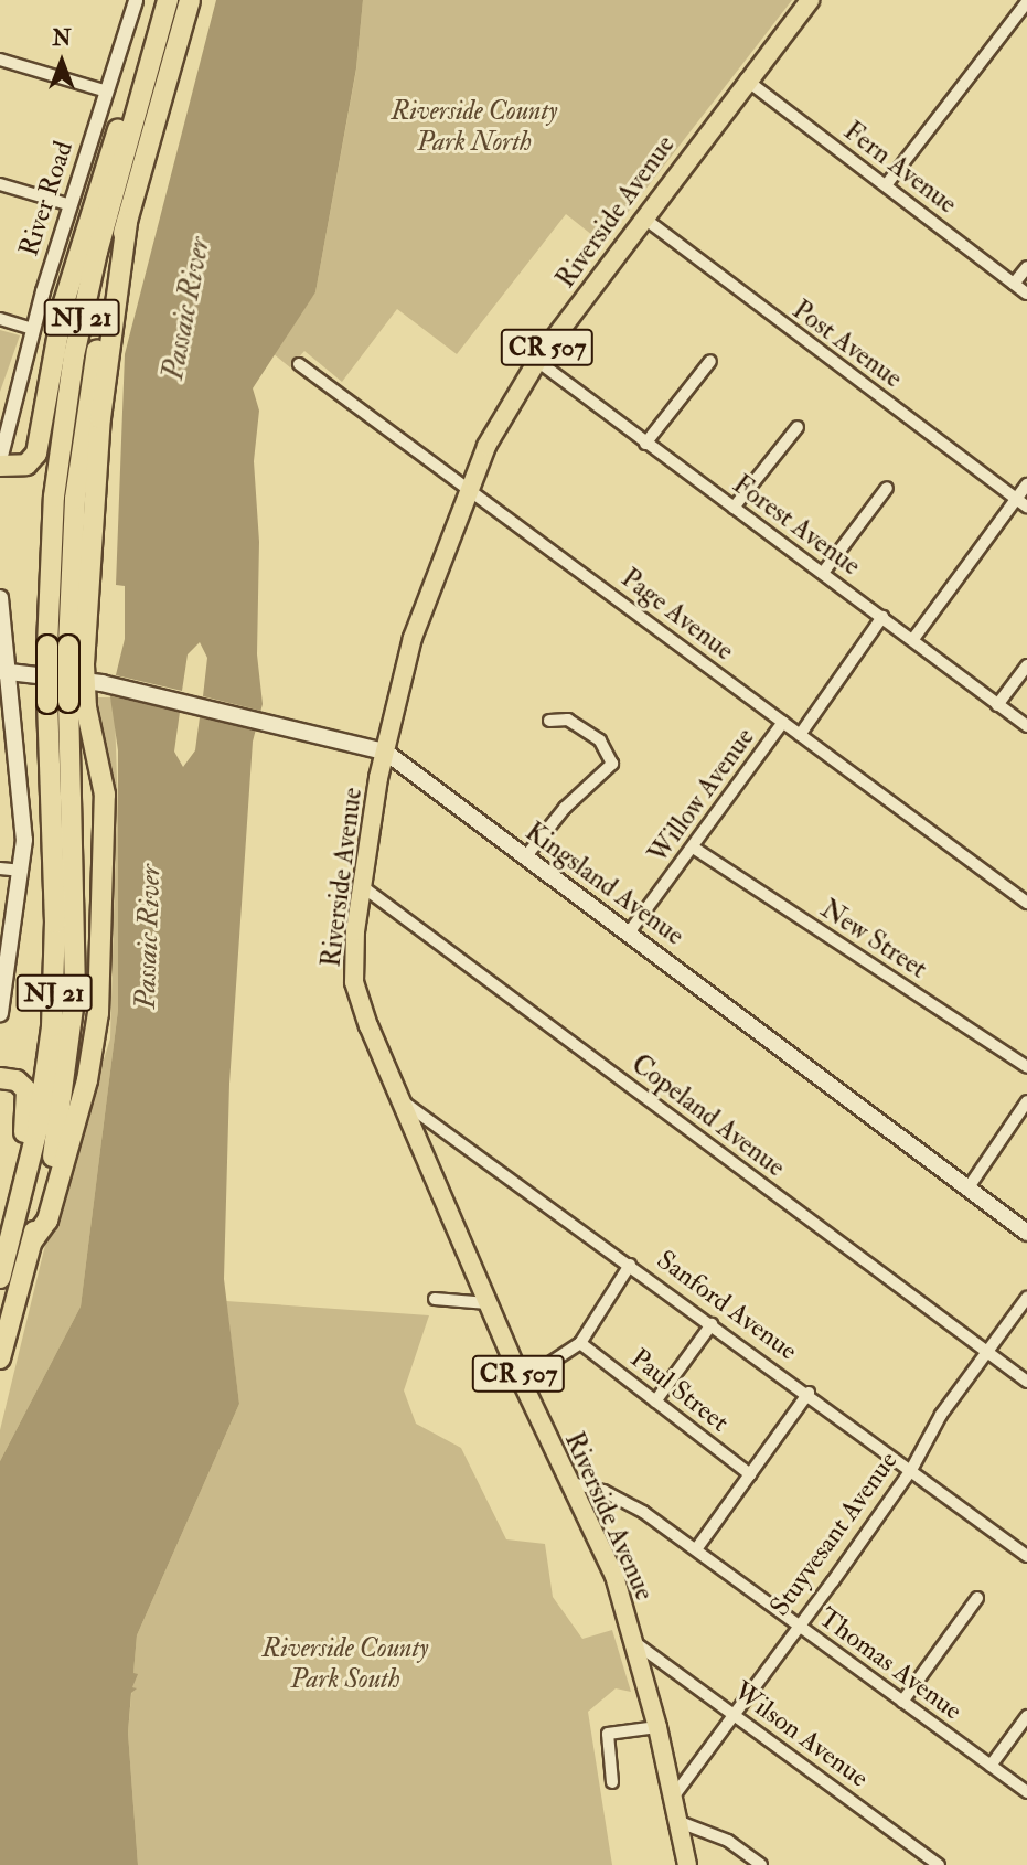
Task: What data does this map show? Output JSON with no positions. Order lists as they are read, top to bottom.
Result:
{
  "streets": {
    "highway": ["NJ 21"],
    "main road": ["Riverside Avenue", "CR 507", "Kingsland Avenue"],
    "street": [
      "Fern Avenue",
      "River Road",
      "Post Avenue",
      "Forest Avenue",
      "Page Avenue",
      "Willow Avenue",
      "New Street",
      "Copeland Avenue",
      "Sanford Avenue",
      "Paul Street",
      "Stuyvesant Avenue",
      "Thomas Avenue",
      "Wilson Avenue"
    ]
  },
  "crossings": [
    ["Fern Avenue", "Riverside Avenue"],
    ["Riverside Avenue", "Post Avenue"],
    ["Riverside Avenue", "Forest Avenue"],
    ["Riverside Avenue", "Page Avenue"],
    ["Riverside Avenue", "Kingsland Avenue"],
    ["Riverside Avenue", "Copeland Avenue"],
    ["Riverside Avenue", "Sanford Avenue"],
    ["Riverside Avenue", "Stuyvesant Avenue"],
    ["Riverside Avenue", "Thomas Avenue"],
    ["Riverside Avenue", "Wilson Avenue"],
    ["Forest Avenue", "Willow Avenue"],
    ["Page Avenue", "Willow Avenue"],
    ["Willow Avenue", "Kingsland Avenue"],
    ["Willow Avenue", "New Street"],
    ["Copeland Avenue", "Stuyvesant Avenue"],
    ["Sanford Avenue", "Stuyvesant Avenue"],
    ["Stuyvesant Avenue", "Thomas Avenue"],
    ["Stuyvesant Avenue", "Wilson Avenue"]
  ],
  "water": ["Passaic River"],
  "parks": ["Riverside County Park North", "Riverside County Park South"],
  "north": "top"
}
